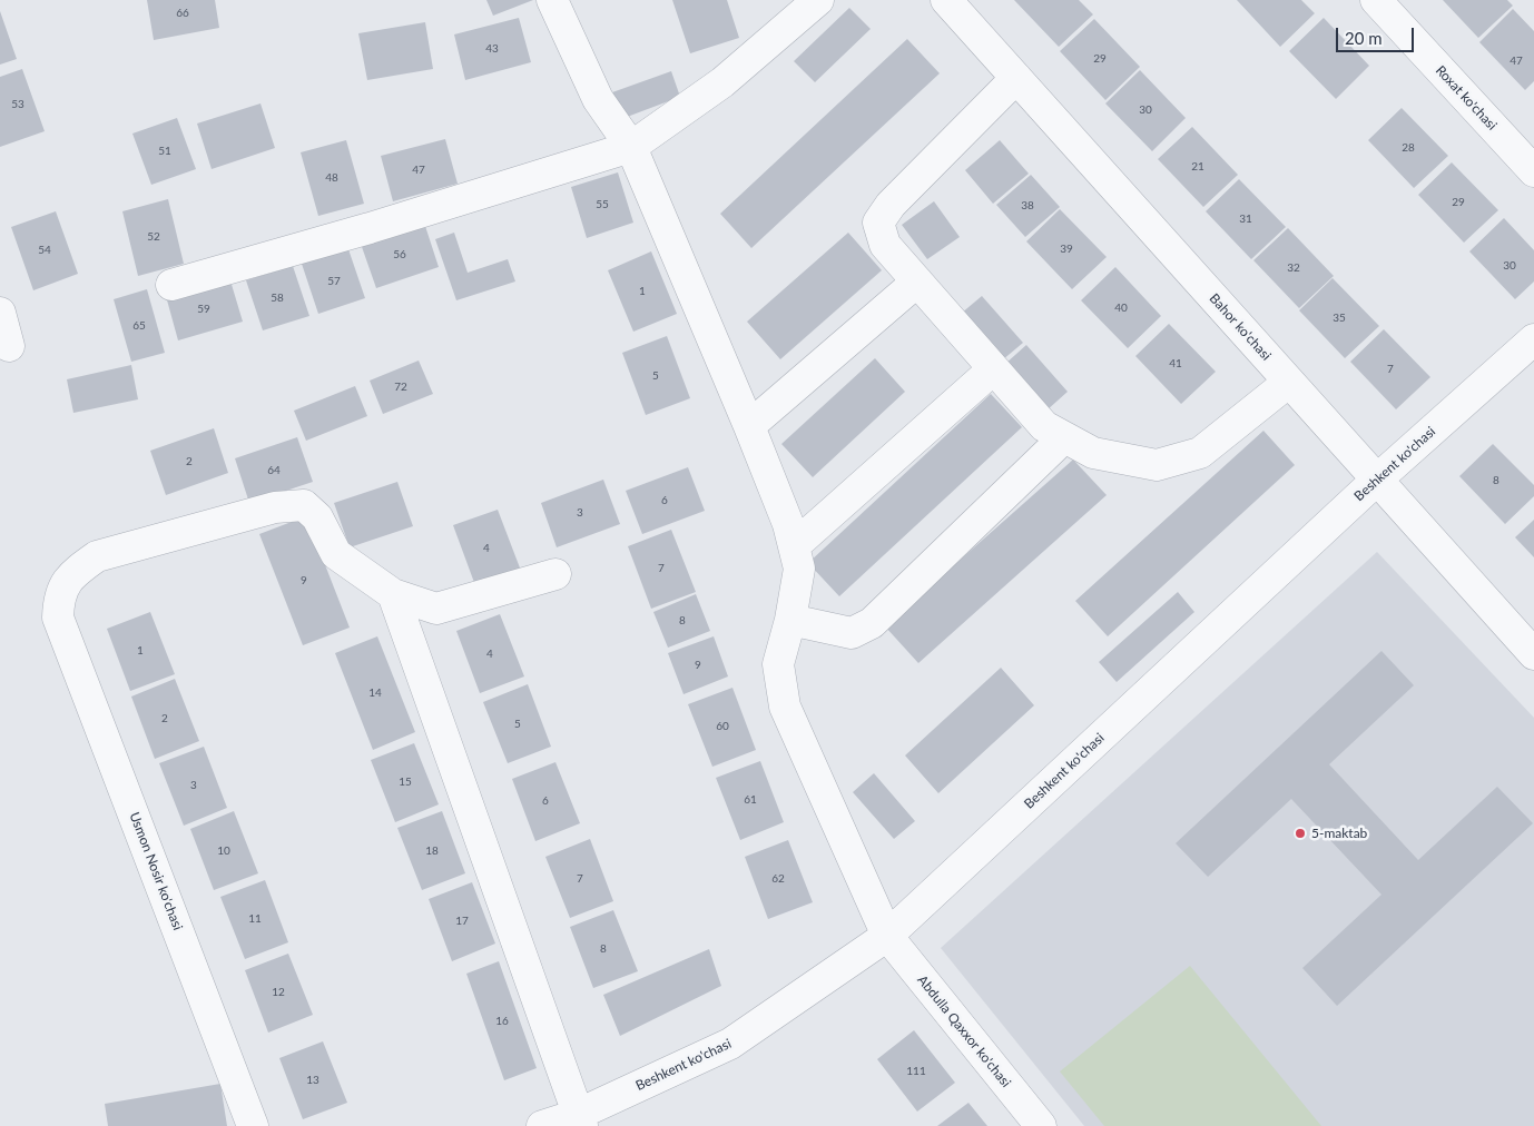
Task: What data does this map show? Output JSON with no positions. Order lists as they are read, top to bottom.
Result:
{
  "streets": {
    "street": [
      "Roxat ko'chasi",
      "Bahor ko'chasi",
      "Beshkent ko'chasi",
      "Usmon Nosir ko'chasi",
      "Abdulla Qaxxor ko'chasi"
    ]
  },
  "crossings": [
    ["Bahor ko'chasi", "Beshkent ko'chasi"],
    ["Beshkent ko'chasi", "Abdulla Qaxxor ko'chasi"]
  ],
  "places": ["5-maktab"],
  "house_numbers": [
    "66",
    "43",
    "29",
    "47",
    "53",
    "30",
    "28",
    "51",
    "21",
    "47",
    "48",
    "29",
    "55",
    "38",
    "31",
    "52",
    "39",
    "54",
    "56",
    "30",
    "32",
    "57",
    "1",
    "58",
    "40",
    "59",
    "35",
    "65",
    "41",
    "7",
    "5",
    "72",
    "2",
    "64",
    "8",
    "6",
    "3",
    "4",
    "7",
    "9",
    "8",
    "1",
    "4",
    "9",
    "14",
    "2",
    "5",
    "60",
    "15",
    "3",
    "61",
    "6",
    "10",
    "18",
    "7",
    "62",
    "11",
    "17",
    "8",
    "12",
    "16",
    "111",
    "13"
  ],
  "scale_bar": "20 m"
}
